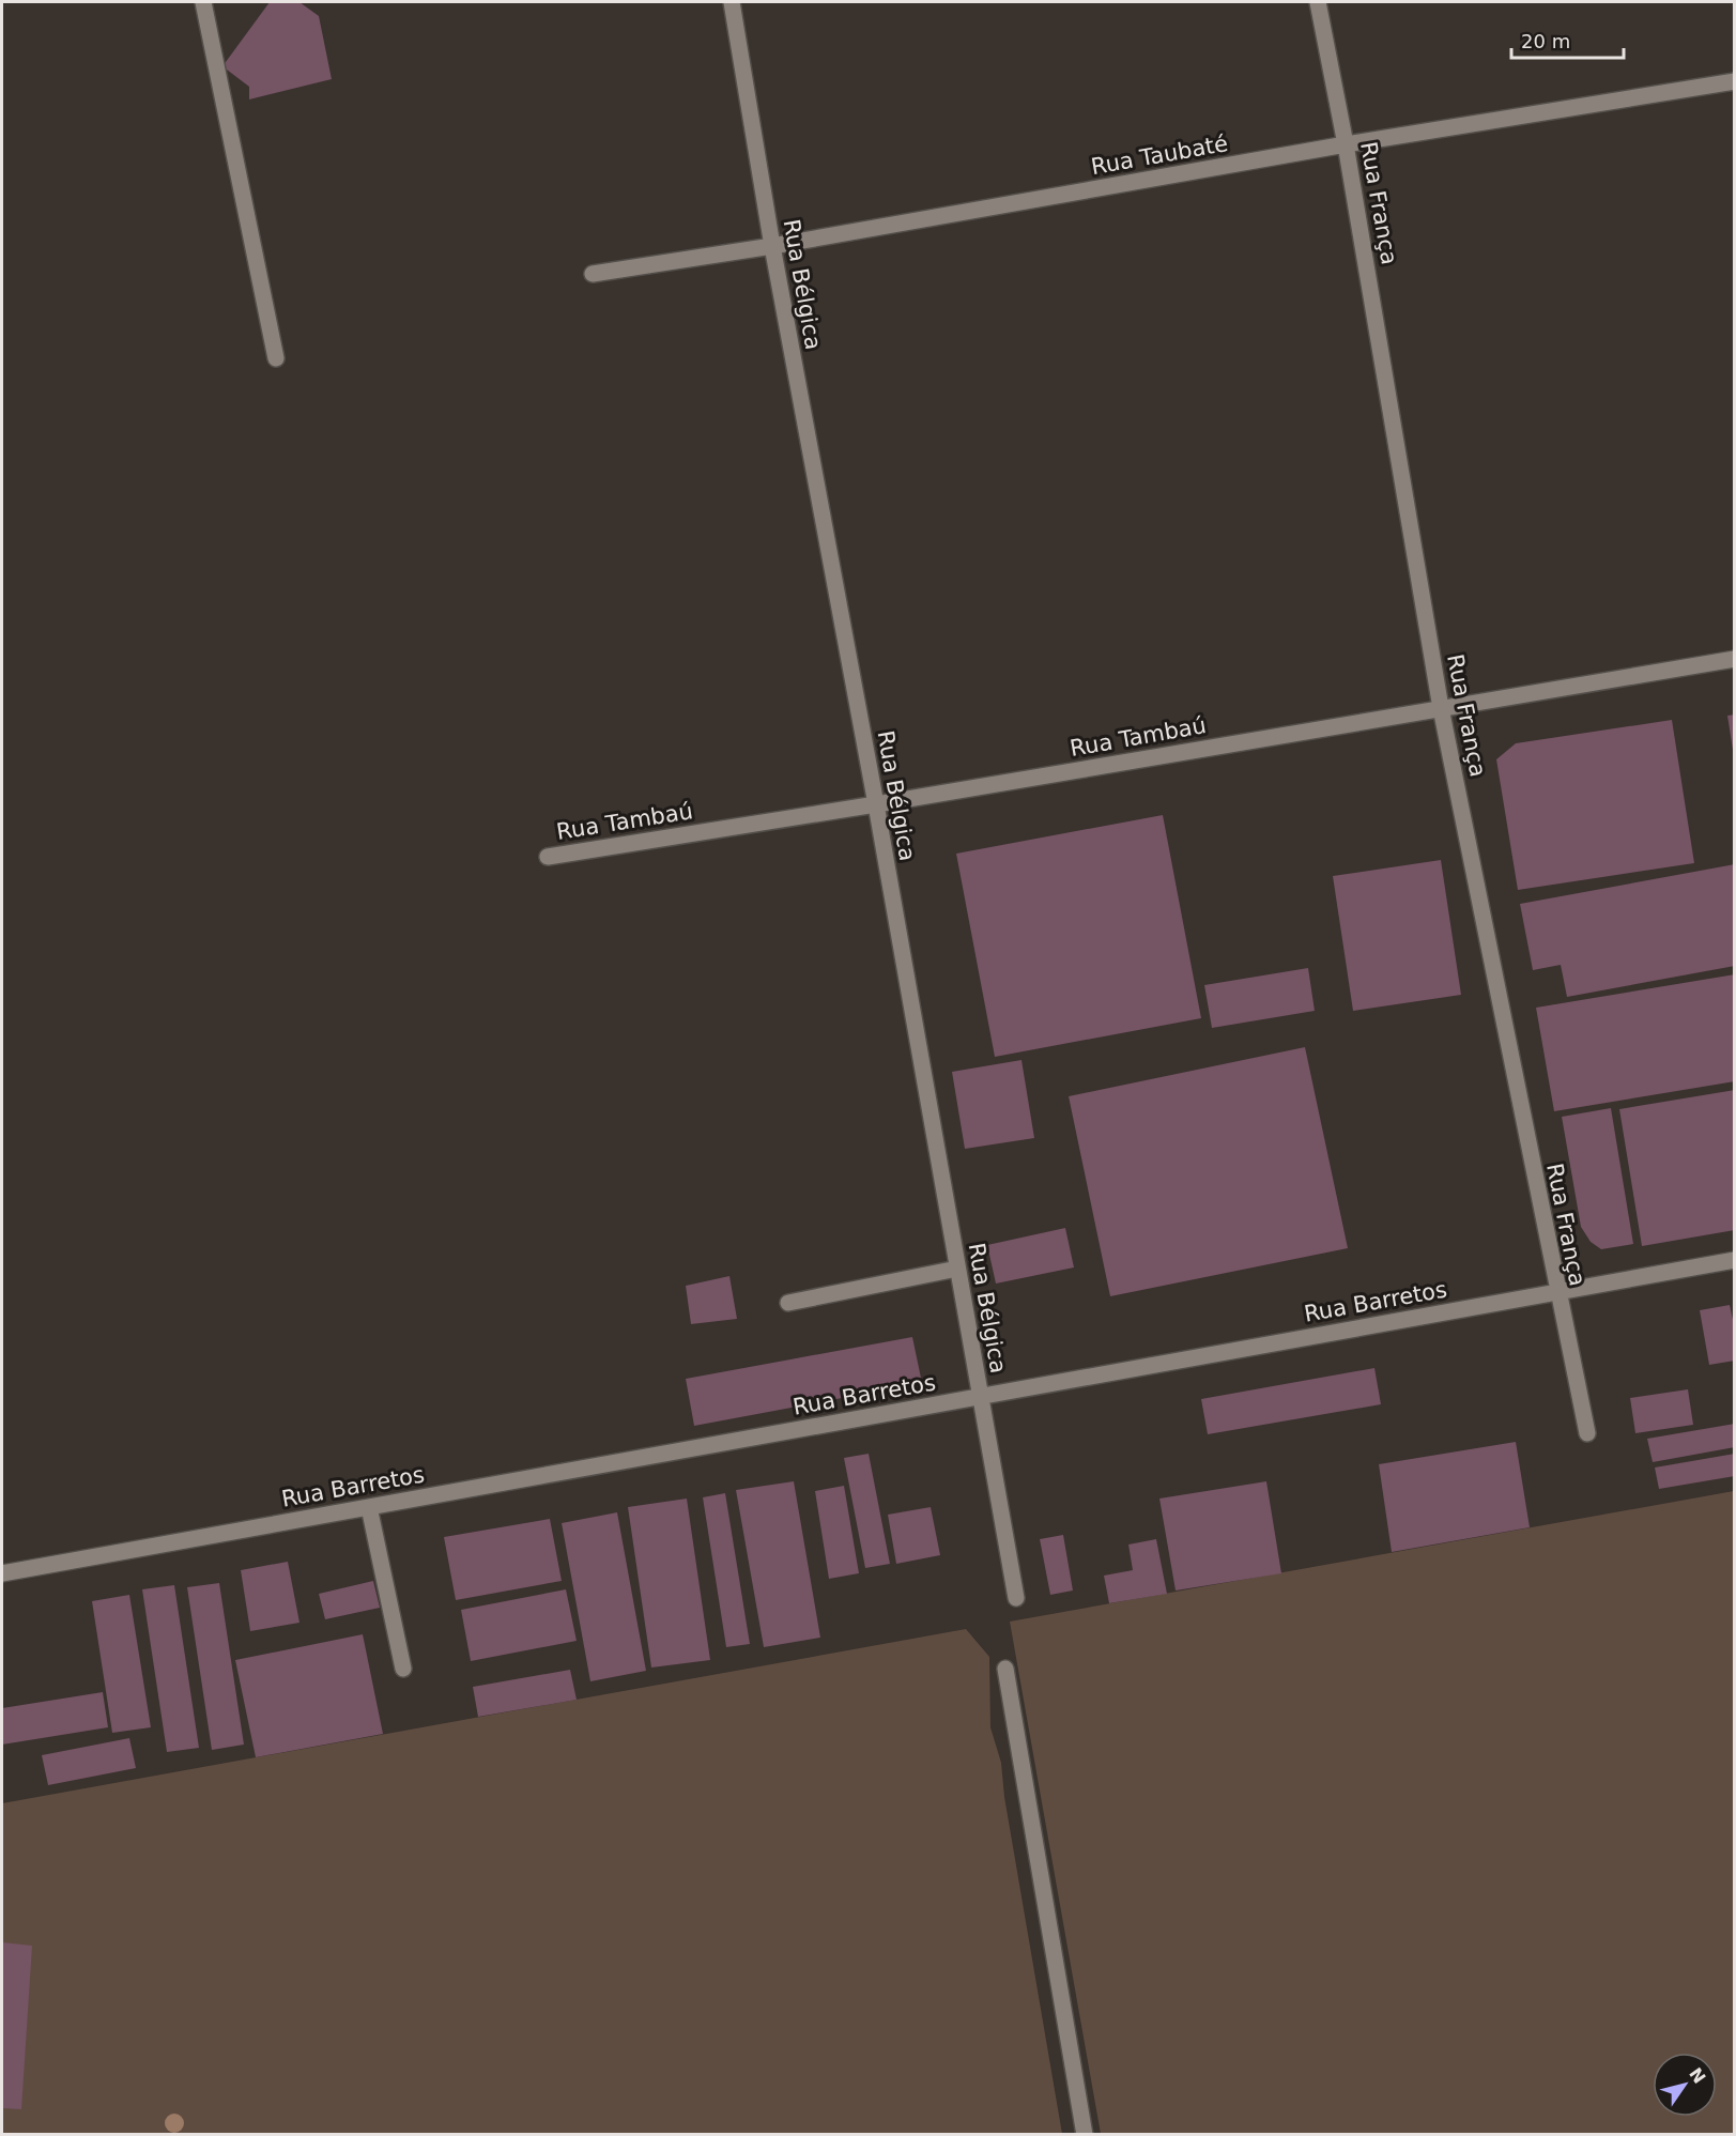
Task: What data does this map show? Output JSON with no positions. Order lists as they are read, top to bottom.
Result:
{
  "streets": {
    "street": [
      "Rua Taubaté",
      "Rua França",
      "Rua Bélgica",
      "Rua Tambaú",
      "Rua Barretos"
    ]
  },
  "crossings": [
    ["Rua Taubaté", "Rua França"],
    ["Rua Taubaté", "Rua Bélgica"],
    ["Rua França", "Rua Tambaú"],
    ["Rua França", "Rua Barretos"],
    ["Rua Bélgica", "Rua Tambaú"],
    ["Rua Bélgica", "Rua Barretos"]
  ],
  "scale_bar": "20 m",
  "north": "top right"
}
